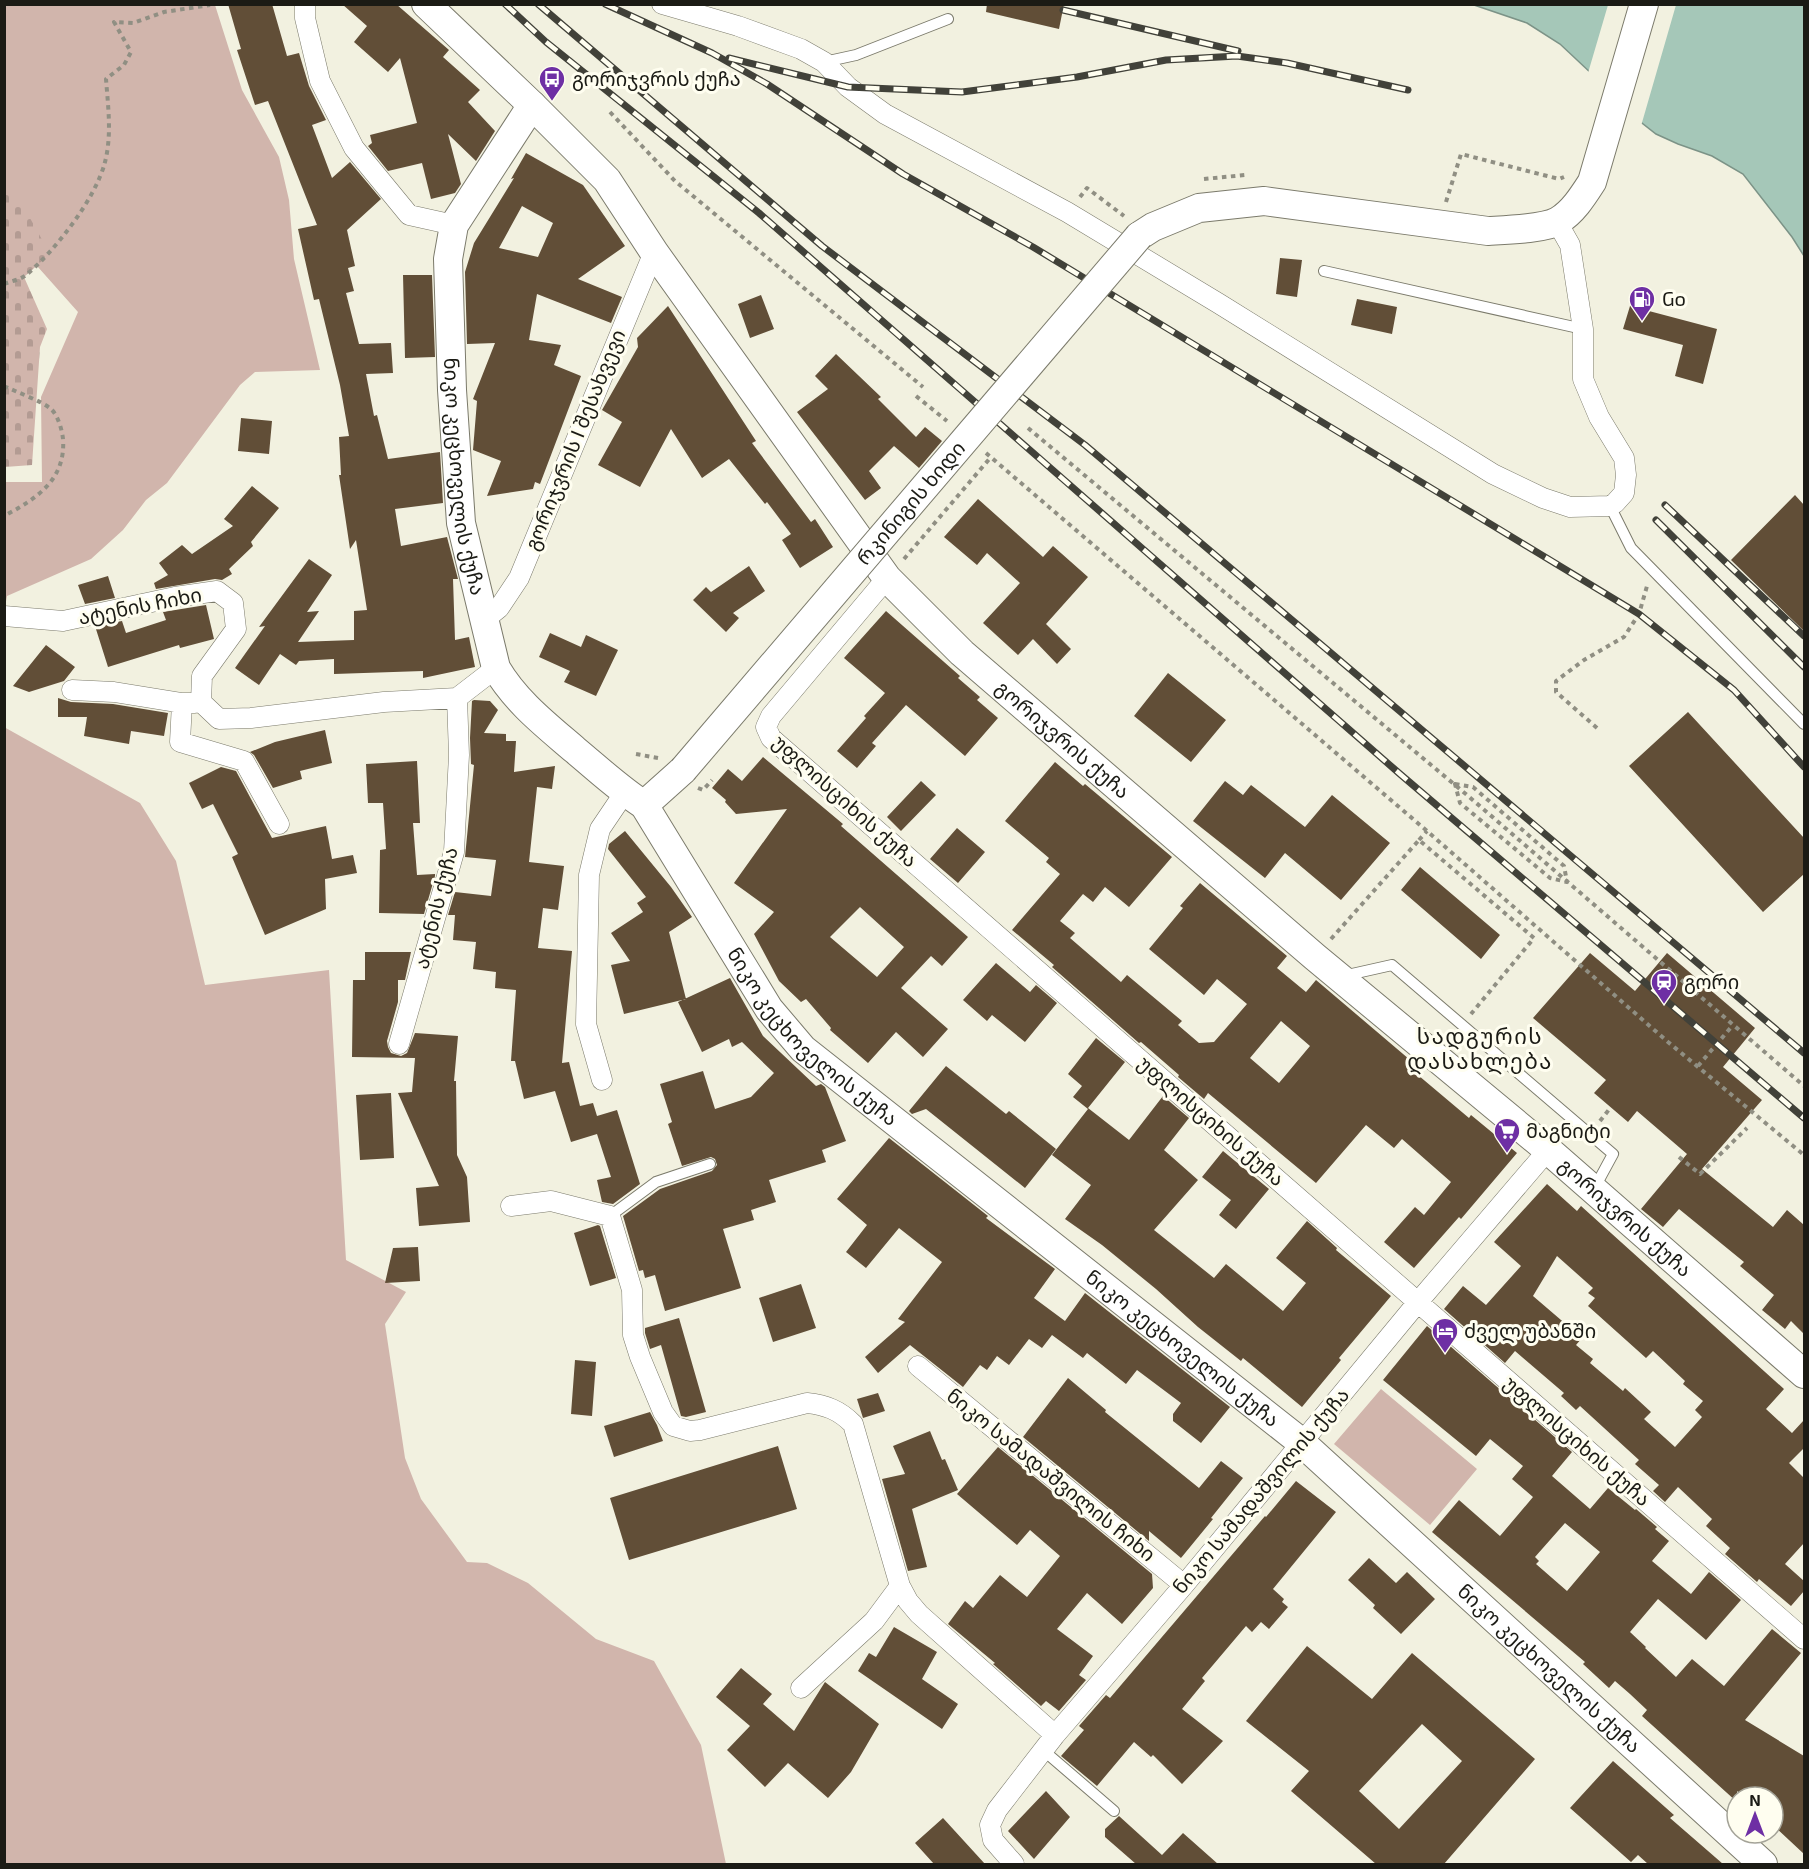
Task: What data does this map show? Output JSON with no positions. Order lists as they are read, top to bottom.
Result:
{
  "streets": {
    "main road": ["ნიკო კეცხოველის ქუჩა", "რკინიგის ხიდი", "გორიჯვრის ქუჩა"],
    "street": [
      "გორიჯვრის I შესახვევი",
      "ატენის ჩიხი",
      "უფლისციხის ქუჩა",
      "ატენის ქუჩა",
      "ნიკო სამადაშვილის ჩიხი",
      "ნიკო სამადაშვილის ქუჩა"
    ]
  },
  "crossings": [
    ["გორიჯვრის I შესახვევი", "ნიკო კეცხოველის ქუჩა"],
    ["გორიჯვრის I შესახვევი", "გორიჯვრის ქუჩა"],
    ["ნიკო კეცხოველის ქუჩა", "გორიჯვრის ქუჩა"],
    ["ნიკო კეცხოველის ქუჩა", "ნიკო სამადაშვილის ქუჩა"],
    ["გორიჯვრის ქუჩა", "უფლისციხის ქუჩა"],
    ["გორიჯვრის ქუჩა", "ნიკო სამადაშვილის ქუჩა"],
    ["უფლისციხის ქუჩა", "ნიკო სამადაშვილის ქუჩა"],
    ["ნიკო სამადაშვილის ჩიხი", "ნიკო სამადაშვილის ქუჩა"]
  ],
  "districts": ["სადგურის დასახლება"],
  "places": {
    "bus stop": ["გორიჯვრის ქუჩა"],
    "fuel station": ["Go"],
    "station": ["გორი"],
    "supermarket": ["მაგნიტი"],
    "hotel": ["ძველ უბანში"]
  },
  "north": "top"
}
